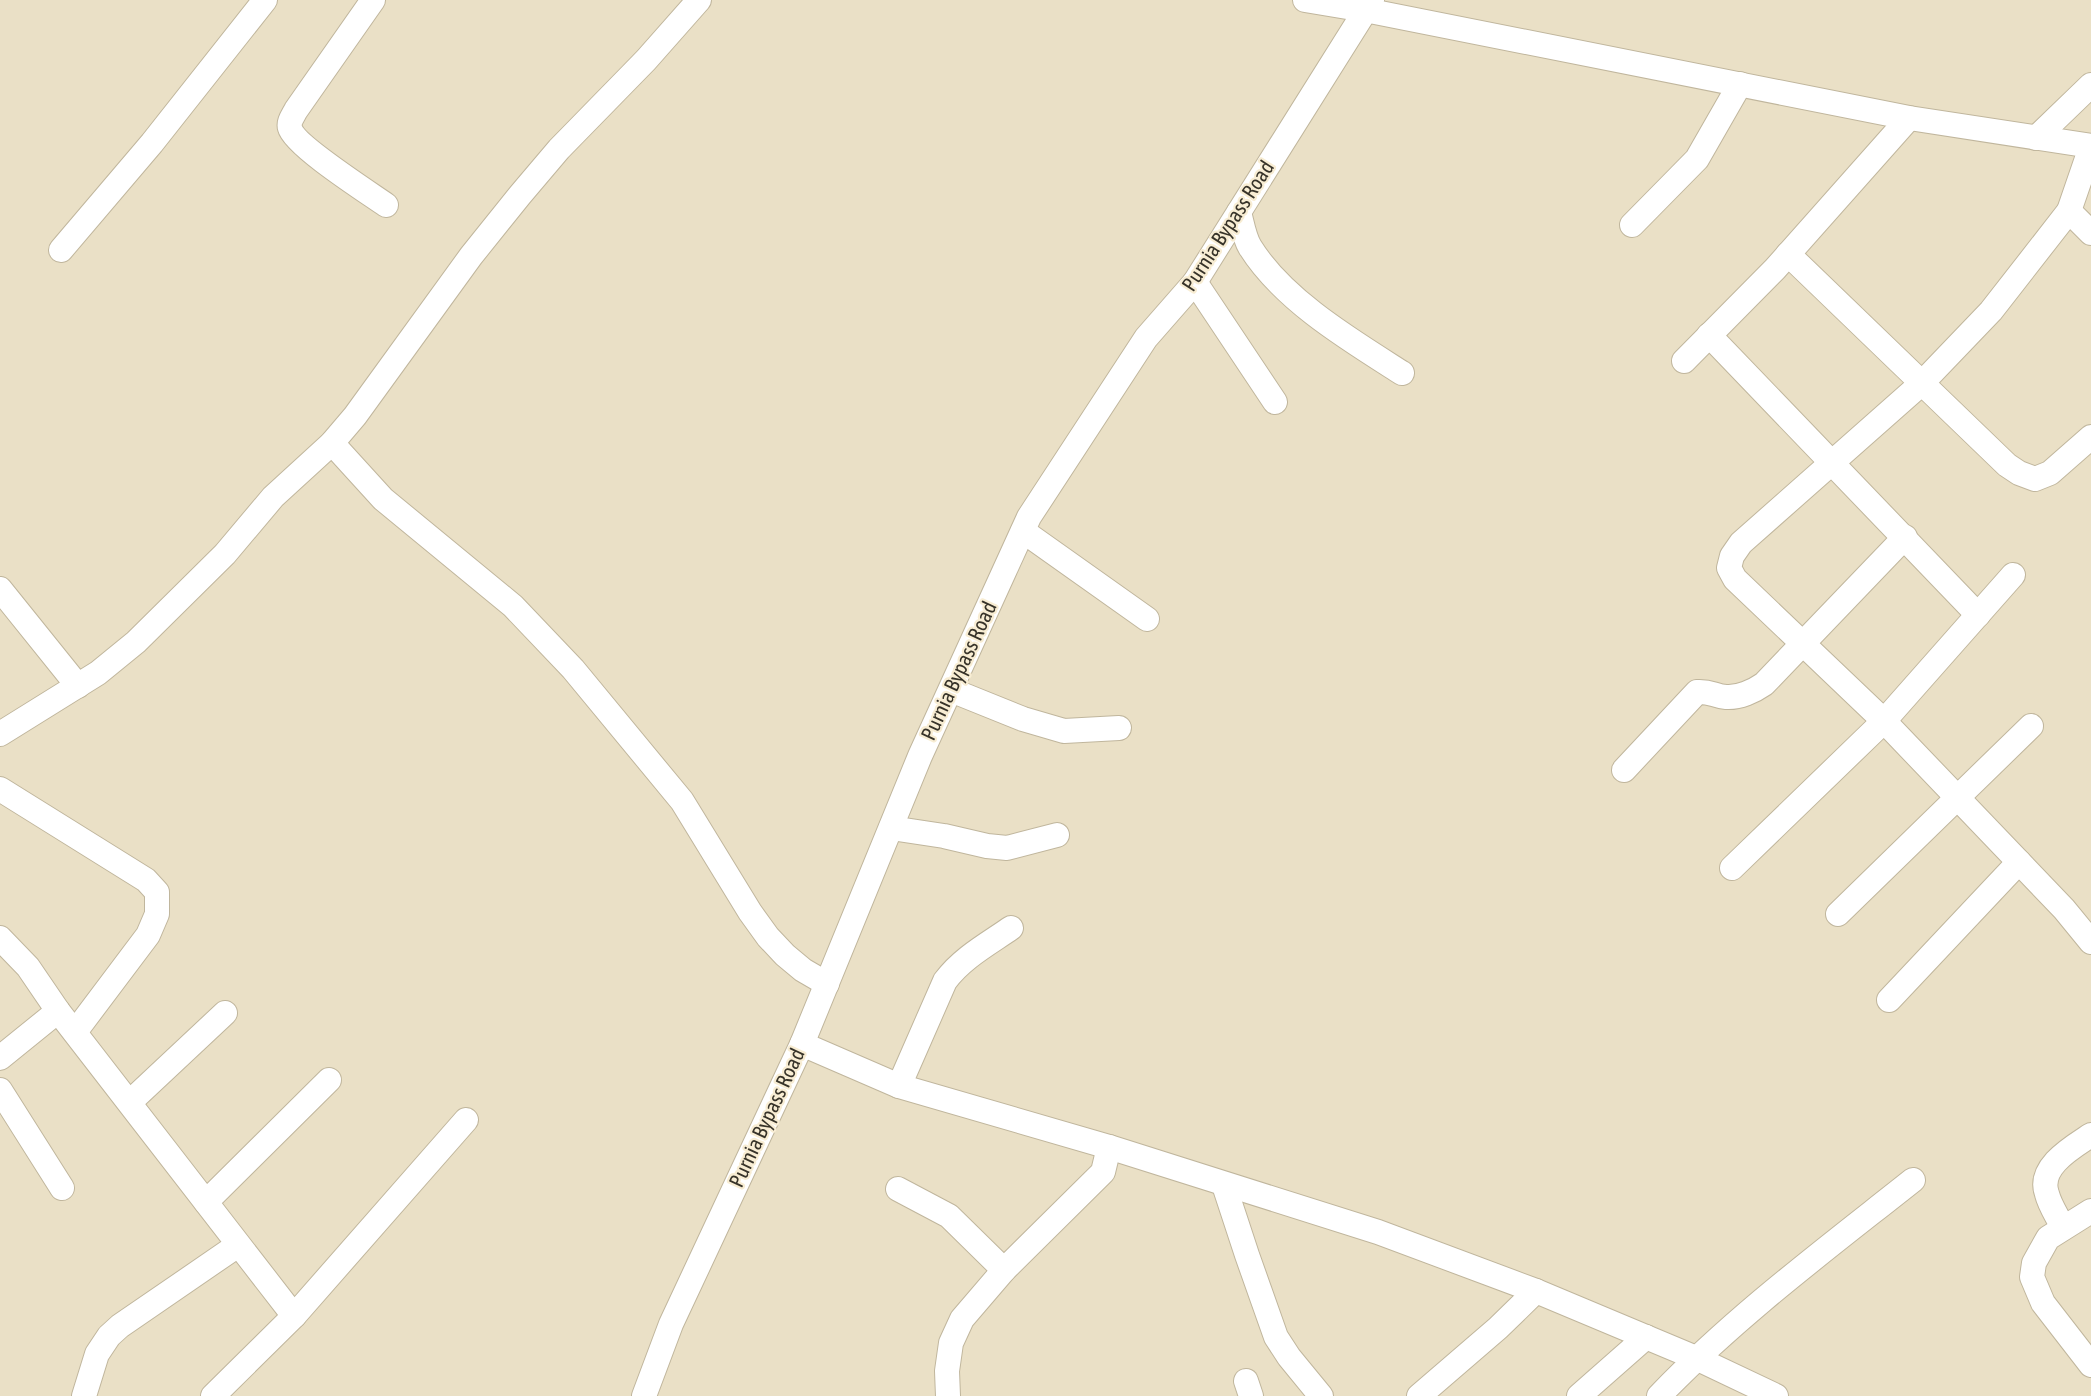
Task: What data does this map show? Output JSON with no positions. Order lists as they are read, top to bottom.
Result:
{
  "streets": {
    "street": ["Purnia Bypass Road"]
  }
}
